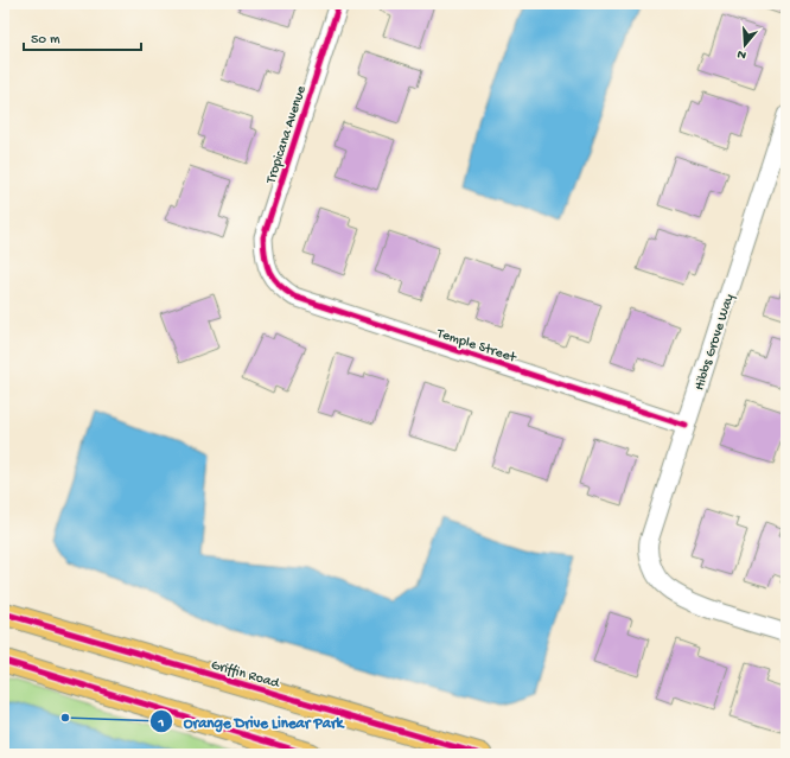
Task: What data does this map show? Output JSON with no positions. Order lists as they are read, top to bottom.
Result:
{
  "streets": {
    "main road": ["Griffin Road"],
    "street": ["Tropicana Avenue", "Hibbs Grove Way", "Temple Street"]
  },
  "crossings": [
    ["Tropicana Avenue", "Temple Street"],
    ["Hibbs Grove Way", "Temple Street"]
  ],
  "places": ["Orange Drive Linear Park"],
  "scale_bar": "50 m",
  "north": "bottom"
}
